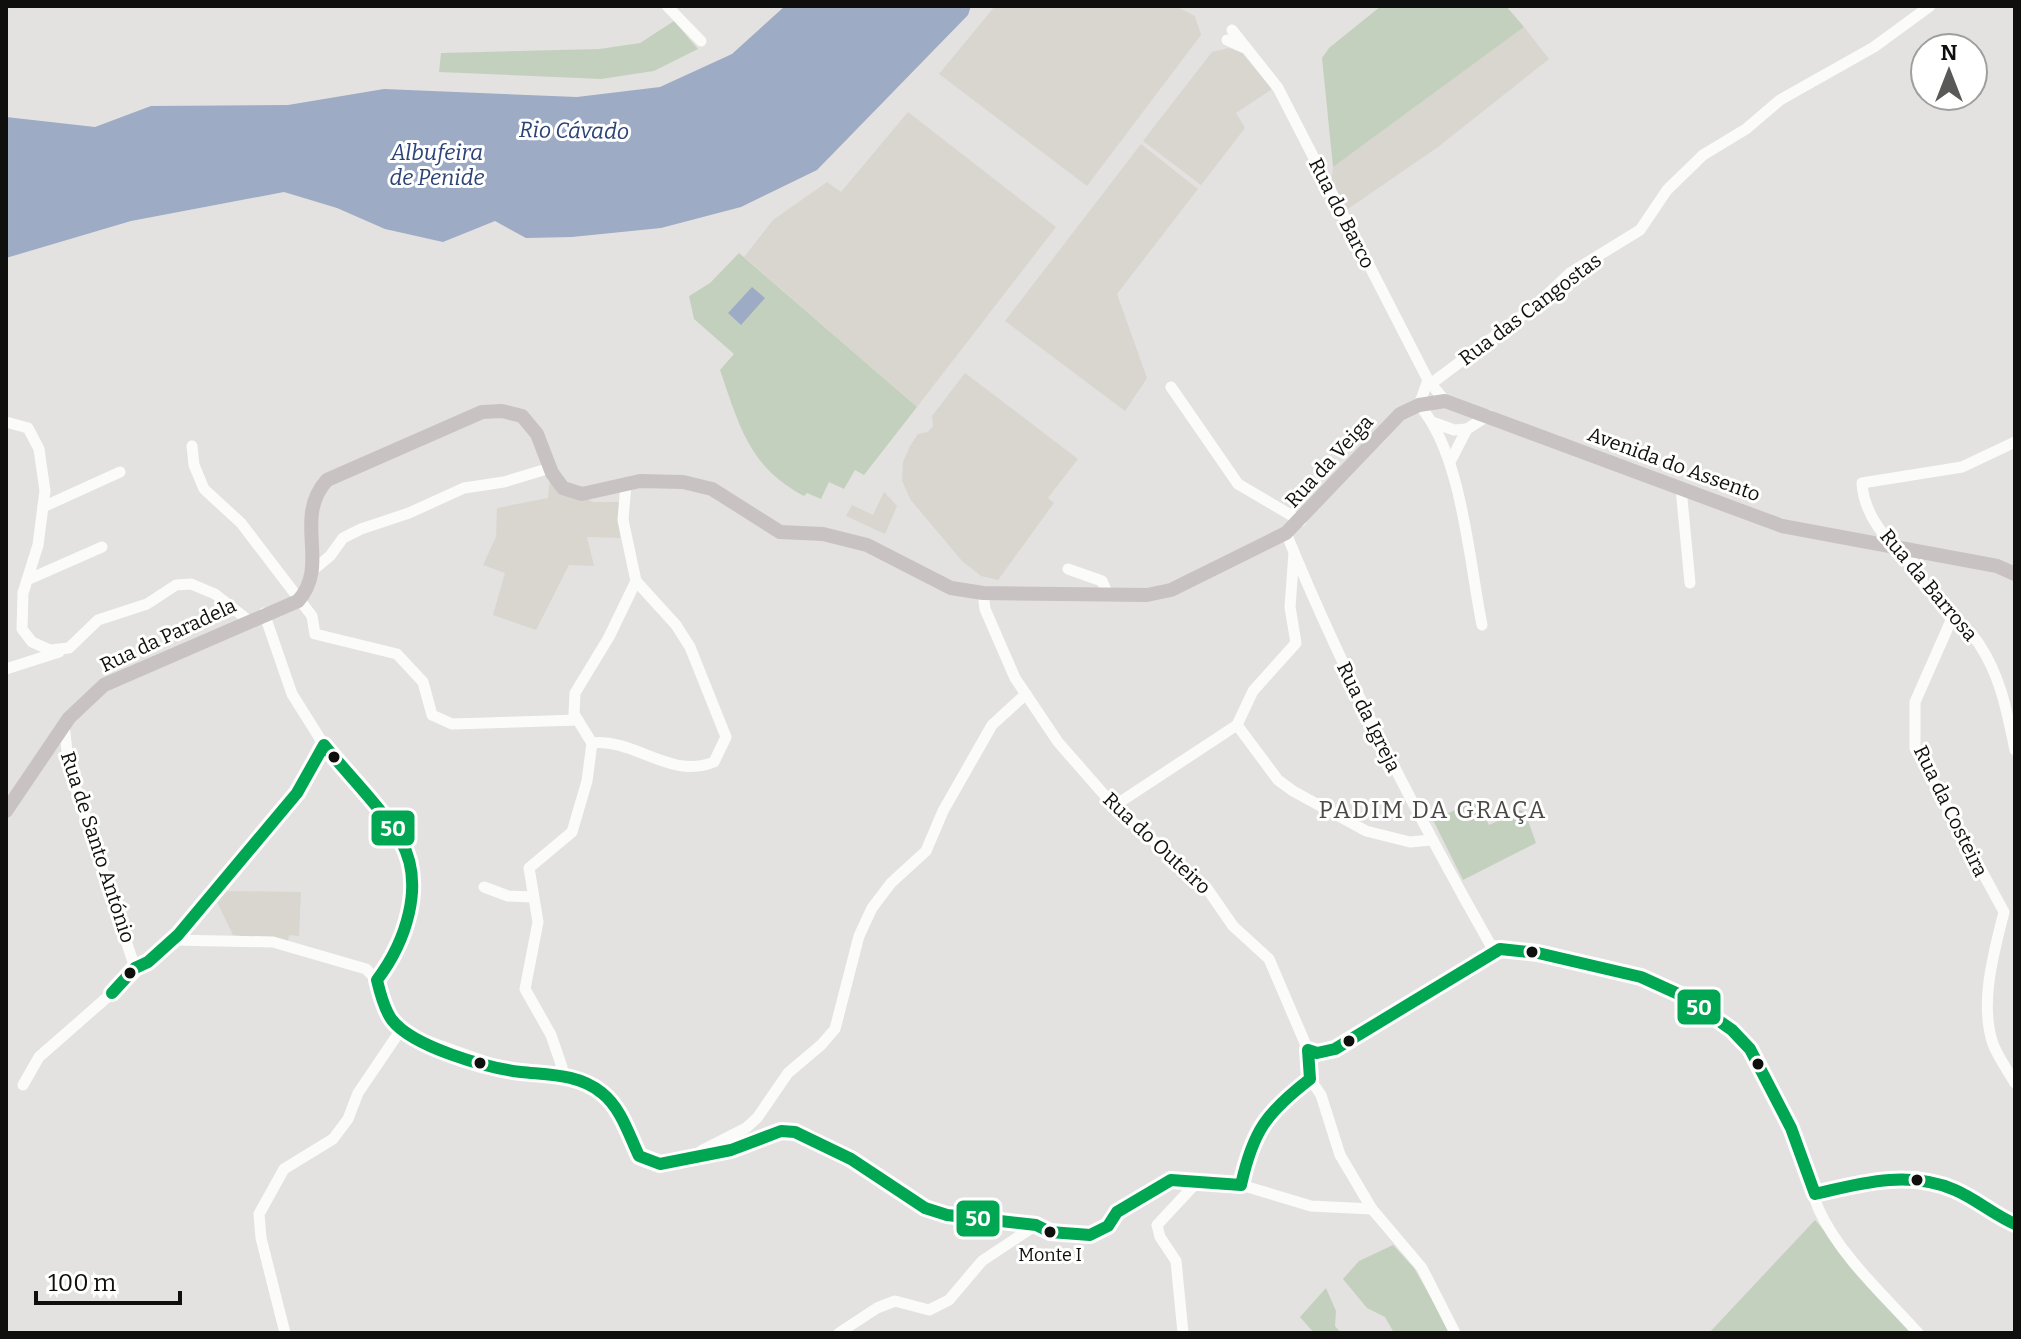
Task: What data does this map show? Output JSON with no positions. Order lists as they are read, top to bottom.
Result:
{
  "streets": {
    "main road": ["Rua da Veiga", "Avenida do Assento", "Rua da Paradela"],
    "street": [
      "Rua do Barco",
      "Rua das Cangostas",
      "Rua da Barrosa",
      "Rua da Igreja",
      "Rua da Costeira",
      "Rua do Outeiro",
      "Rua de Santo António"
    ]
  },
  "crossings": [
    ["Rua do Barco", "Rua das Cangostas"],
    ["Rua do Barco", "Rua da Veiga"],
    ["Rua do Barco", "Avenida do Assento"],
    ["Rua da Veiga", "Avenida do Assento"],
    ["Rua da Veiga", "Rua da Igreja"],
    ["Rua da Veiga", "Rua do Outeiro"],
    ["Avenida do Assento", "Rua da Barrosa"],
    ["Rua da Barrosa", "Rua da Costeira"],
    ["Rua da Paradela", "Rua de Santo António"]
  ],
  "districts": ["PADIM DA GRAÇA"],
  "water": ["Rio Cávado", "Albufeira de Penide"],
  "places": ["Monte I"],
  "lines": ["transit line 50"],
  "scale_bar": "100 m",
  "north": "top"
}
